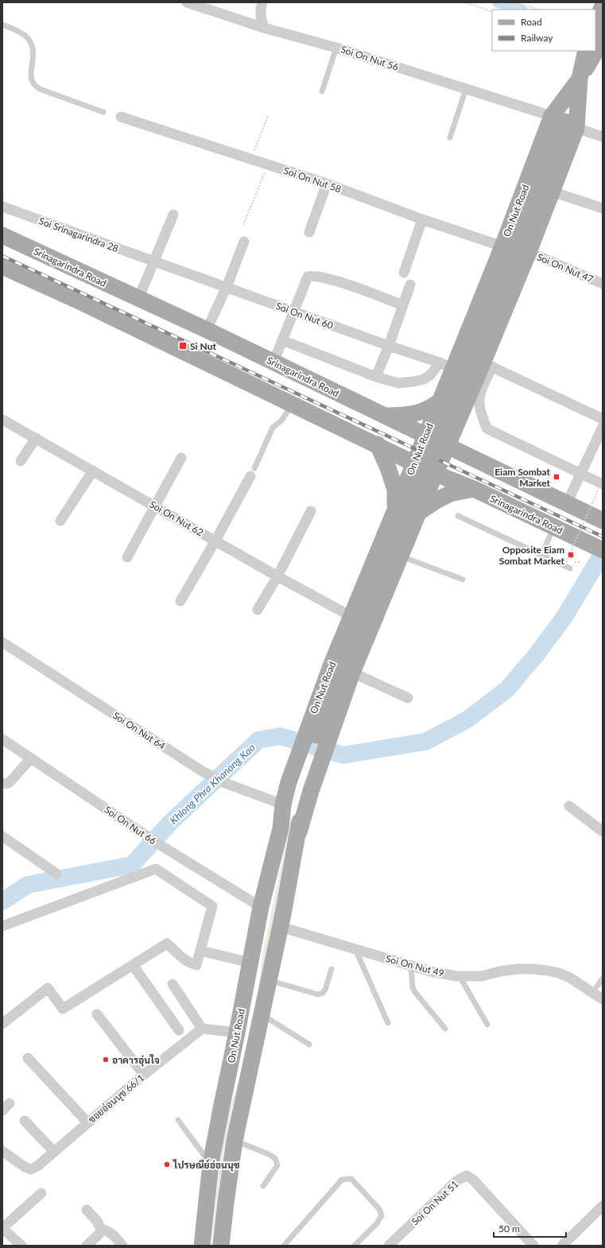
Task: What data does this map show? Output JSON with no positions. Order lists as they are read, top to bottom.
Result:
{
  "streets": {
    "main road": ["On Nut Road", "Srinagarindra Road"],
    "street": [
      "Soi On Nut 56",
      "Soi On Nut 58",
      "Soi Srinagarindra 28",
      "Soi On Nut 47",
      "Soi On Nut 60",
      "Soi On Nut 62",
      "Soi On Nut 64",
      "Soi On Nut 66",
      "Soi On Nut 49",
      "ซอยอ่อนนุช 66/1",
      "Soi On Nut 51"
    ]
  },
  "crossings": [
    ["Soi On Nut 56", "On Nut Road"],
    ["Soi On Nut 58", "On Nut Road"],
    ["On Nut Road", "Srinagarindra Road"],
    ["On Nut Road", "Soi On Nut 47"],
    ["On Nut Road", "Soi On Nut 60"],
    ["On Nut Road", "Soi On Nut 62"],
    ["On Nut Road", "Soi On Nut 64"],
    ["On Nut Road", "Soi On Nut 66"],
    ["On Nut Road", "Soi On Nut 49"],
    ["Soi Srinagarindra 28", "Soi On Nut 60"]
  ],
  "water": ["Khlong Phra Khanong Kao"],
  "places": {
    "transit": ["Si Nut", "Eiam Sombat Market", "Opposite Eiam Sombat Market"],
    "other": ["อาคารอุ่นใจ", "ไปรษณีย์อ่อนนุช"]
  },
  "legend": ["Road", "Railway"],
  "scale_bar": "50 m"
}
